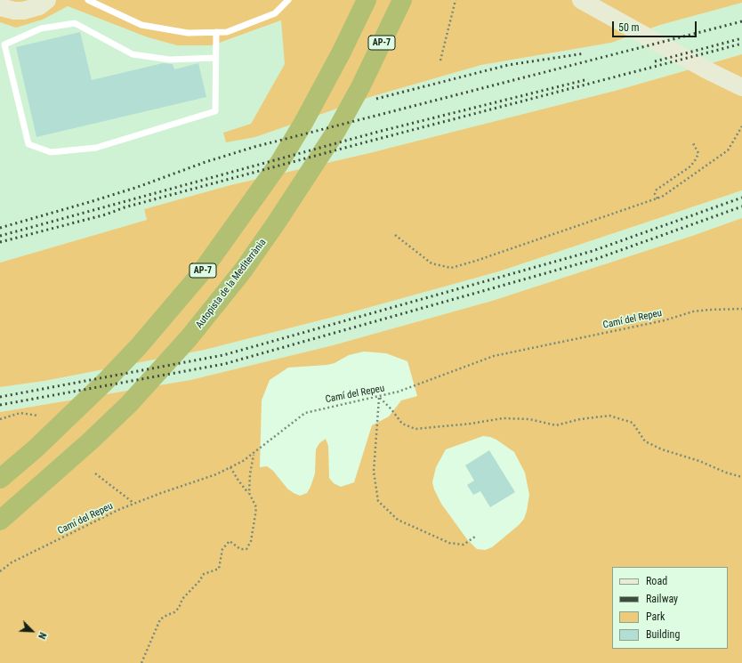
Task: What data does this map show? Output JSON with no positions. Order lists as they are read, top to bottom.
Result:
{
  "streets": {
    "highway": ["AP-7", "Autopista de la Mediterrània"],
    "path": ["Camí del Repeu"]
  },
  "legend": [
    "Road",
    "Railway",
    "Park",
    "Building"
  ],
  "scale_bar": "50 m",
  "north": "bottom right"
}
